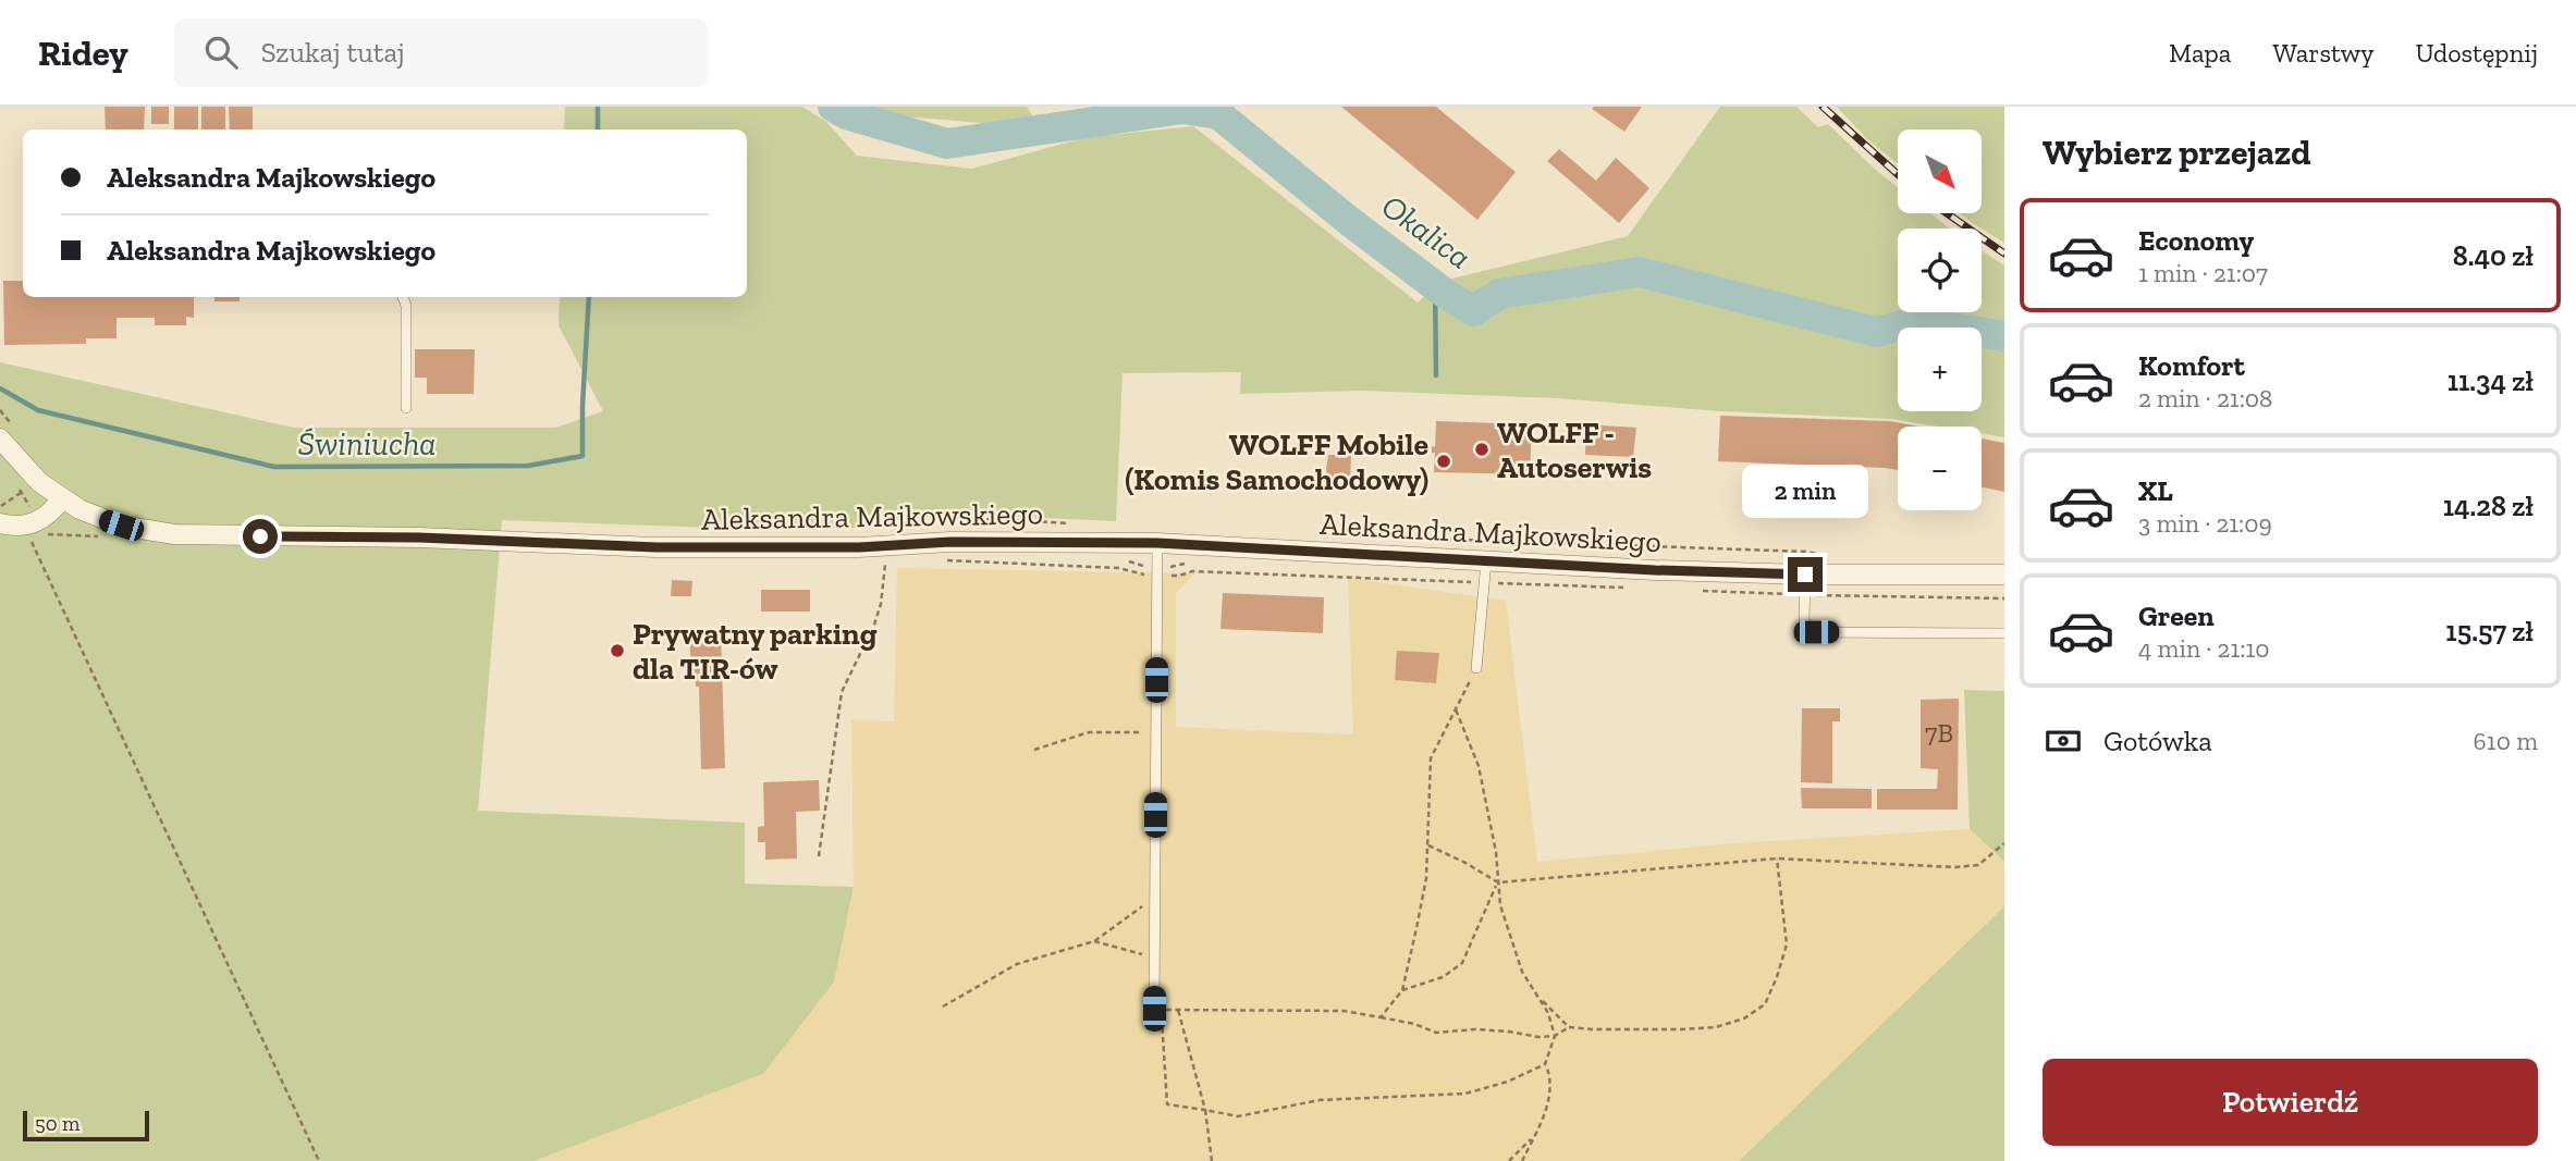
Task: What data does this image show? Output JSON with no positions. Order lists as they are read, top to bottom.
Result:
{
  "streets": {
    "street": ["Aleksandra Majkowskiego"]
  },
  "water": ["Okalica", "Świniucha"],
  "places": ["WOLFF - Autoserwis", "WOLFF Mobile (Komis Samochodowy)", "Prywatny parking dla TIR-ów"],
  "house_numbers": ["7B"],
  "scale_bar": "50 m",
  "north": "bottom right",
  "page": {
    "header": "Ridey",
    "search": "Szukaj tutaj",
    "nav": ["Mapa", "Warstwy", "Udostępnij"],
    "heading": "Wybierz przejazd",
    "map_buttons": ["+", "−"],
    "banner": ["Aleksandra Majkowskiego", "Aleksandra Majkowskiego"],
    "list": [
      {
        "name": "Economy",
        "note": "1 min · 21:07",
        "value": "8.40 zł"
      },
      {
        "name": "Komfort",
        "note": "2 min · 21:08",
        "value": "11.34 zł"
      },
      {
        "name": "XL",
        "note": "3 min · 21:09",
        "value": "14.28 zł"
      },
      {
        "name": "Green",
        "note": "4 min · 21:10",
        "value": "15.57 zł"
      }
    ],
    "bubble": "2 min",
    "pay": ["Gotówka", "610 m"],
    "buttons": "Potwierdź",
    "scale": "50 m"
  }
}
